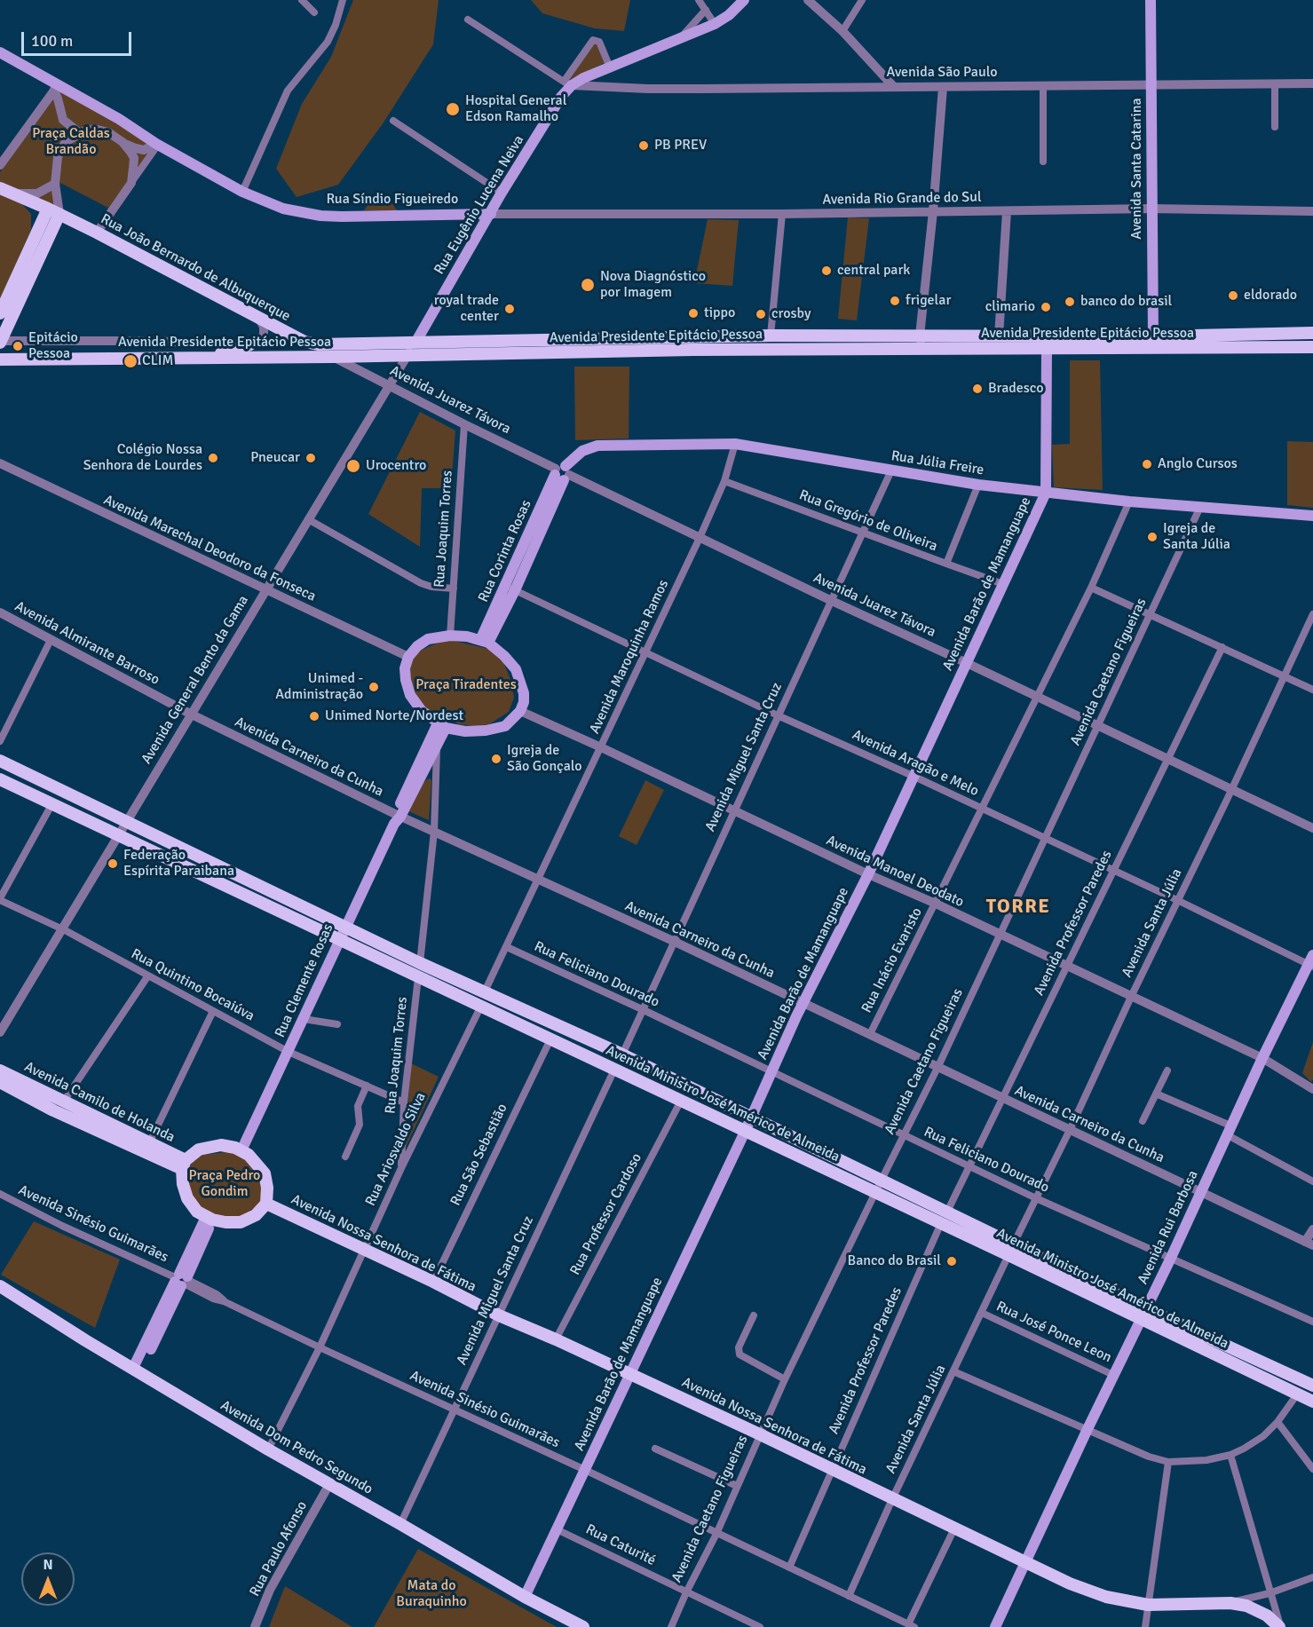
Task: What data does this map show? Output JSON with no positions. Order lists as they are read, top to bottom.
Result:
{
  "streets": {
    "main road": [
      "Avenida Santa Catarina",
      "Rua Síndio Figueiredo",
      "Rua Eugênio Lucena Neiva",
      "Rua João Bernardo de Albuquerque",
      "Avenida Presidente Epitácio Pessoa",
      "Rua Júlia Freire",
      "Rua Corinta Rosas",
      "Avenida Barão de Mamanguape",
      "Rua Clemente Rosas",
      "Avenida Camilo de Holanda",
      "Avenida Ministro José Américo de Almeida",
      "Avenida Rui Barbosa",
      "Avenida Nossa Senhora de Fátima",
      "Avenida Dom Pedro Segundo"
    ],
    "street": [
      "Avenida São Paulo",
      "Avenida Rio Grande do Sul",
      "Avenida Juarez Távora",
      "Rua Gregório de Oliveira",
      "Rua Joaquim Torres",
      "Avenida Marechal Deodoro da Fonseca",
      "Avenida Almirante Barroso",
      "Avenida Maroquinha Ramos",
      "Avenida Caetano Figueiras",
      "Avenida General Bento da Gama",
      "Avenida Carneiro da Cunha",
      "Avenida Miguel Santa Cruz",
      "Avenida Aragão e Melo",
      "Avenida Manoel Deodato",
      "Avenida Professor Paredes",
      "Avenida Santa Júlia",
      "Rua Inácio Evaristo",
      "Rua Feliciano Dourado",
      "Rua Quintino Bocaiúva",
      "Rua Ariosvaldo Silva",
      "Rua São Sebastião",
      "Rua Professor Cardoso",
      "Avenida Sinésio Guimarães",
      "Rua José Ponce Leon",
      "Rua Caturité",
      "Rua Paulo Afonso"
    ]
  },
  "crossings": [
    ["Avenida São Paulo", "Avenida Santa Catarina"],
    ["Avenida São Paulo", "Rua Eugênio Lucena Neiva"],
    ["Avenida Santa Catarina", "Avenida Rio Grande do Sul"],
    ["Avenida Santa Catarina", "Avenida Presidente Epitácio Pessoa"],
    ["Avenida Rio Grande do Sul", "Rua Síndio Figueiredo"],
    ["Avenida Rio Grande do Sul", "Rua Eugênio Lucena Neiva"],
    ["Rua Síndio Figueiredo", "Rua Eugênio Lucena Neiva"],
    ["Rua Eugênio Lucena Neiva", "Avenida Presidente Epitácio Pessoa"],
    ["Rua Eugênio Lucena Neiva", "Avenida General Bento da Gama"],
    ["Rua João Bernardo de Albuquerque", "Avenida Presidente Epitácio Pessoa"],
    ["Avenida Presidente Epitácio Pessoa", "Avenida Juarez Távora"],
    ["Avenida Presidente Epitácio Pessoa", "Avenida Barão de Mamanguape"],
    ["Avenida Presidente Epitácio Pessoa", "Avenida General Bento da Gama"],
    ["Avenida Juarez Távora", "Rua Júlia Freire"],
    ["Avenida Juarez Távora", "Rua Joaquim Torres"],
    ["Avenida Juarez Távora", "Rua Corinta Rosas"],
    ["Avenida Juarez Távora", "Avenida Barão de Mamanguape"],
    ["Avenida Juarez Távora", "Avenida Maroquinha Ramos"],
    ["Avenida Juarez Távora", "Avenida Caetano Figueiras"],
    ["Avenida Juarez Távora", "Avenida General Bento da Gama"],
    ["Avenida Juarez Távora", "Avenida Miguel Santa Cruz"],
    ["Avenida Juarez Távora", "Avenida Professor Paredes"],
    ["Avenida Juarez Távora", "Avenida Santa Júlia"],
    ["Avenida Juarez Távora", "Rua Inácio Evaristo"],
    ["Rua Júlia Freire", "Rua Corinta Rosas"],
    ["Rua Júlia Freire", "Avenida Barão de Mamanguape"],
    ["Rua Júlia Freire", "Avenida Maroquinha Ramos"],
    ["Rua Júlia Freire", "Avenida Caetano Figueiras"],
    ["Rua Júlia Freire", "Avenida Miguel Santa Cruz"],
    ["Rua Júlia Freire", "Rua Inácio Evaristo"],
    ["Rua Gregório de Oliveira", "Avenida Barão de Mamanguape"],
    ["Rua Gregório de Oliveira", "Avenida Maroquinha Ramos"],
    ["Rua Gregório de Oliveira", "Avenida Miguel Santa Cruz"],
    ["Rua Joaquim Torres", "Avenida Marechal Deodoro da Fonseca"],
    ["Rua Joaquim Torres", "Rua Corinta Rosas"],
    ["Rua Joaquim Torres", "Avenida Manoel Deodato"],
    ["Rua Joaquim Torres", "Rua Clemente Rosas"],
    ["Rua Joaquim Torres", "Rua Quintino Bocaiúva"],
    ["Rua Joaquim Torres", "Avenida Ministro José Américo de Almeida"],
    ["Rua Joaquim Torres", "Rua Ariosvaldo Silva"],
    ["Avenida Marechal Deodoro da Fonseca", "Rua Corinta Rosas"],
    ["Avenida Marechal Deodoro da Fonseca", "Avenida General Bento da Gama"],
    ["Avenida Marechal Deodoro da Fonseca", "Avenida Manoel Deodato"],
    ["Avenida Marechal Deodoro da Fonseca", "Rua Clemente Rosas"],
    ["Rua Corinta Rosas", "Avenida Aragão e Melo"],
    ["Rua Corinta Rosas", "Avenida Manoel Deodato"],
    ["Rua Corinta Rosas", "Rua Clemente Rosas"],
    ["Avenida Barão de Mamanguape", "Avenida Carneiro da Cunha"],
    ["Avenida Barão de Mamanguape", "Avenida Aragão e Melo"],
    ["Avenida Barão de Mamanguape", "Avenida Manoel Deodato"],
    ["Avenida Barão de Mamanguape", "Rua Feliciano Dourado"],
    ["Avenida Barão de Mamanguape", "Avenida Ministro José Américo de Almeida"],
    ["Avenida Barão de Mamanguape", "Avenida Sinésio Guimarães"],
    ["Avenida Barão de Mamanguape", "Avenida Nossa Senhora de Fátima"],
    ["Avenida Barão de Mamanguape", "Avenida Dom Pedro Segundo"],
    ["Avenida Barão de Mamanguape", "Rua Caturité"],
    ["Avenida Almirante Barroso", "Avenida General Bento da Gama"],
    ["Avenida Almirante Barroso", "Avenida Carneiro da Cunha"],
    ["Avenida Maroquinha Ramos", "Avenida Carneiro da Cunha"],
    ["Avenida Maroquinha Ramos", "Avenida Aragão e Melo"],
    ["Avenida Maroquinha Ramos", "Avenida Manoel Deodato"],
    ["Avenida Maroquinha Ramos", "Rua Feliciano Dourado"],
    ["Avenida Maroquinha Ramos", "Avenida Ministro José Américo de Almeida"],
    ["Avenida Caetano Figueiras", "Avenida Carneiro da Cunha"],
    ["Avenida Caetano Figueiras", "Avenida Aragão e Melo"],
    ["Avenida Caetano Figueiras", "Avenida Manoel Deodato"],
    ["Avenida Caetano Figueiras", "Rua Feliciano Dourado"],
    ["Avenida Caetano Figueiras", "Avenida Ministro José Américo de Almeida"],
    ["Avenida Caetano Figueiras", "Avenida Sinésio Guimarães"],
    ["Avenida Caetano Figueiras", "Avenida Nossa Senhora de Fátima"],
    ["Avenida Caetano Figueiras", "Rua Caturité"],
    ["Avenida General Bento da Gama", "Avenida Carneiro da Cunha"],
    ["Avenida General Bento da Gama", "Rua Quintino Bocaiúva"],
    ["Avenida General Bento da Gama", "Avenida Ministro José Américo de Almeida"],
    ["Avenida Carneiro da Cunha", "Avenida Miguel Santa Cruz"],
    ["Avenida Carneiro da Cunha", "Avenida Professor Paredes"],
    ["Avenida Carneiro da Cunha", "Avenida Santa Júlia"],
    ["Avenida Carneiro da Cunha", "Rua Inácio Evaristo"],
    ["Avenida Carneiro da Cunha", "Rua Clemente Rosas"],
    ["Avenida Carneiro da Cunha", "Avenida Rui Barbosa"],
    ["Avenida Miguel Santa Cruz", "Avenida Aragão e Melo"],
    ["Avenida Miguel Santa Cruz", "Avenida Manoel Deodato"],
    ["Avenida Miguel Santa Cruz", "Rua Feliciano Dourado"],
    ["Avenida Miguel Santa Cruz", "Avenida Ministro José Américo de Almeida"],
    ["Avenida Miguel Santa Cruz", "Avenida Sinésio Guimarães"],
    ["Avenida Miguel Santa Cruz", "Avenida Nossa Senhora de Fátima"],
    ["Avenida Miguel Santa Cruz", "Avenida Dom Pedro Segundo"],
    ["Avenida Aragão e Melo", "Avenida Professor Paredes"],
    ["Avenida Aragão e Melo", "Avenida Santa Júlia"],
    ["Avenida Aragão e Melo", "Rua Inácio Evaristo"],
    ["Avenida Aragão e Melo", "Avenida Rui Barbosa"],
    ["Avenida Manoel Deodato", "Avenida Professor Paredes"],
    ["Avenida Manoel Deodato", "Avenida Santa Júlia"],
    ["Avenida Manoel Deodato", "Rua Inácio Evaristo"],
    ["Avenida Manoel Deodato", "Rua Clemente Rosas"],
    ["Avenida Manoel Deodato", "Avenida Rui Barbosa"],
    ["Avenida Professor Paredes", "Rua Feliciano Dourado"],
    ["Avenida Professor Paredes", "Avenida Ministro José Américo de Almeida"],
    ["Avenida Professor Paredes", "Avenida Sinésio Guimarães"],
    ["Avenida Professor Paredes", "Avenida Nossa Senhora de Fátima"],
    ["Avenida Santa Júlia", "Rua Feliciano Dourado"],
    ["Avenida Santa Júlia", "Avenida Ministro José Américo de Almeida"],
    ["Avenida Santa Júlia", "Avenida Sinésio Guimarães"],
    ["Avenida Santa Júlia", "Avenida Nossa Senhora de Fátima"],
    ["Avenida Santa Júlia", "Rua José Ponce Leon"],
    ["Rua Feliciano Dourado", "Avenida Rui Barbosa"],
    ["Rua Clemente Rosas", "Rua Quintino Bocaiúva"],
    ["Rua Clemente Rosas", "Avenida Camilo de Holanda"],
    ["Rua Clemente Rosas", "Avenida Ministro José Américo de Almeida"],
    ["Rua Clemente Rosas", "Avenida Nossa Senhora de Fátima"],
    ["Avenida Camilo de Holanda", "Avenida Nossa Senhora de Fátima"],
    ["Avenida Ministro José Américo de Almeida", "Rua Ariosvaldo Silva"],
    ["Avenida Ministro José Américo de Almeida", "Rua São Sebastião"],
    ["Avenida Ministro José Américo de Almeida", "Rua Professor Cardoso"],
    ["Avenida Ministro José Américo de Almeida", "Avenida Rui Barbosa"],
    ["Rua Ariosvaldo Silva", "Avenida Sinésio Guimarães"],
    ["Rua Ariosvaldo Silva", "Avenida Nossa Senhora de Fátima"],
    ["Rua Ariosvaldo Silva", "Avenida Dom Pedro Segundo"],
    ["Rua São Sebastião", "Avenida Nossa Senhora de Fátima"],
    ["Rua Professor Cardoso", "Avenida Nossa Senhora de Fátima"],
    ["Avenida Rui Barbosa", "Avenida Nossa Senhora de Fátima"],
    ["Avenida Rui Barbosa", "Rua José Ponce Leon"],
    ["Avenida Dom Pedro Segundo", "Rua Paulo Afonso"]
  ],
  "districts": ["TORRE"],
  "parks": [
    "Praça Caldas Brandão",
    "Praça Tiradentes",
    "Praça Pedro Gondim",
    "Mata do Buraquinho"
  ],
  "places": [
    "Hospital General Edson Ramalho",
    "PB PREV",
    "central park",
    "Nova Diagnóstico por Imagem",
    "eldorado",
    "frigelar",
    "banco do brasil",
    "climario",
    "royal trade center",
    "tippo",
    "crosby",
    "Epitácio Pessoa",
    "CLIM",
    "Bradesco",
    "Colégio Nossa Senhora de Lourdes",
    "Pneucar",
    "Anglo Cursos",
    "Urocentro",
    "Igreja de Santa Júlia",
    "Unimed - Administração",
    "Unimed Norte/Nordest",
    "Igreja de São Gonçalo",
    "Federação Espírita Paraibana",
    "Banco do Brasil"
  ],
  "scale_bar": "100 m",
  "north": "top"
}
